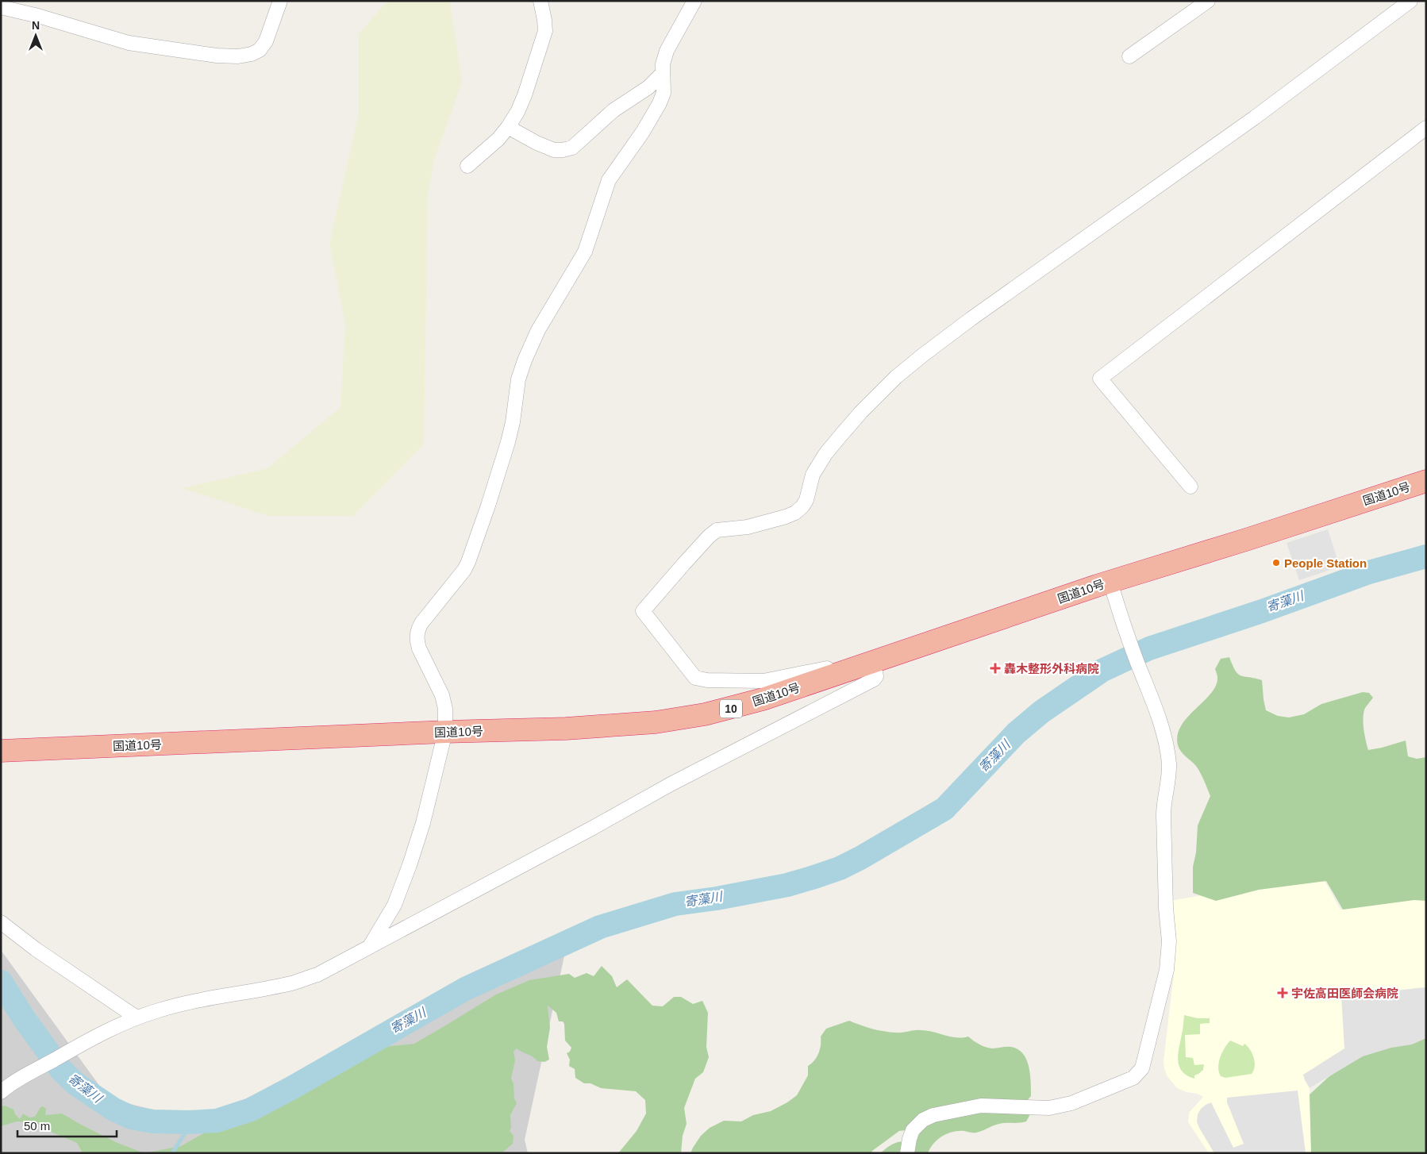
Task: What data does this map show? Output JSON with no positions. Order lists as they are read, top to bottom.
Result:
{
  "streets": {
    "highway": ["国道10号", "10"]
  },
  "water": ["寄藻川"],
  "places": {
    "other": ["People Station"],
    "health": ["轟木整形外科病院", "宇佐高田医師会病院"]
  },
  "scale_bar": "50 m",
  "north": "top"
}
